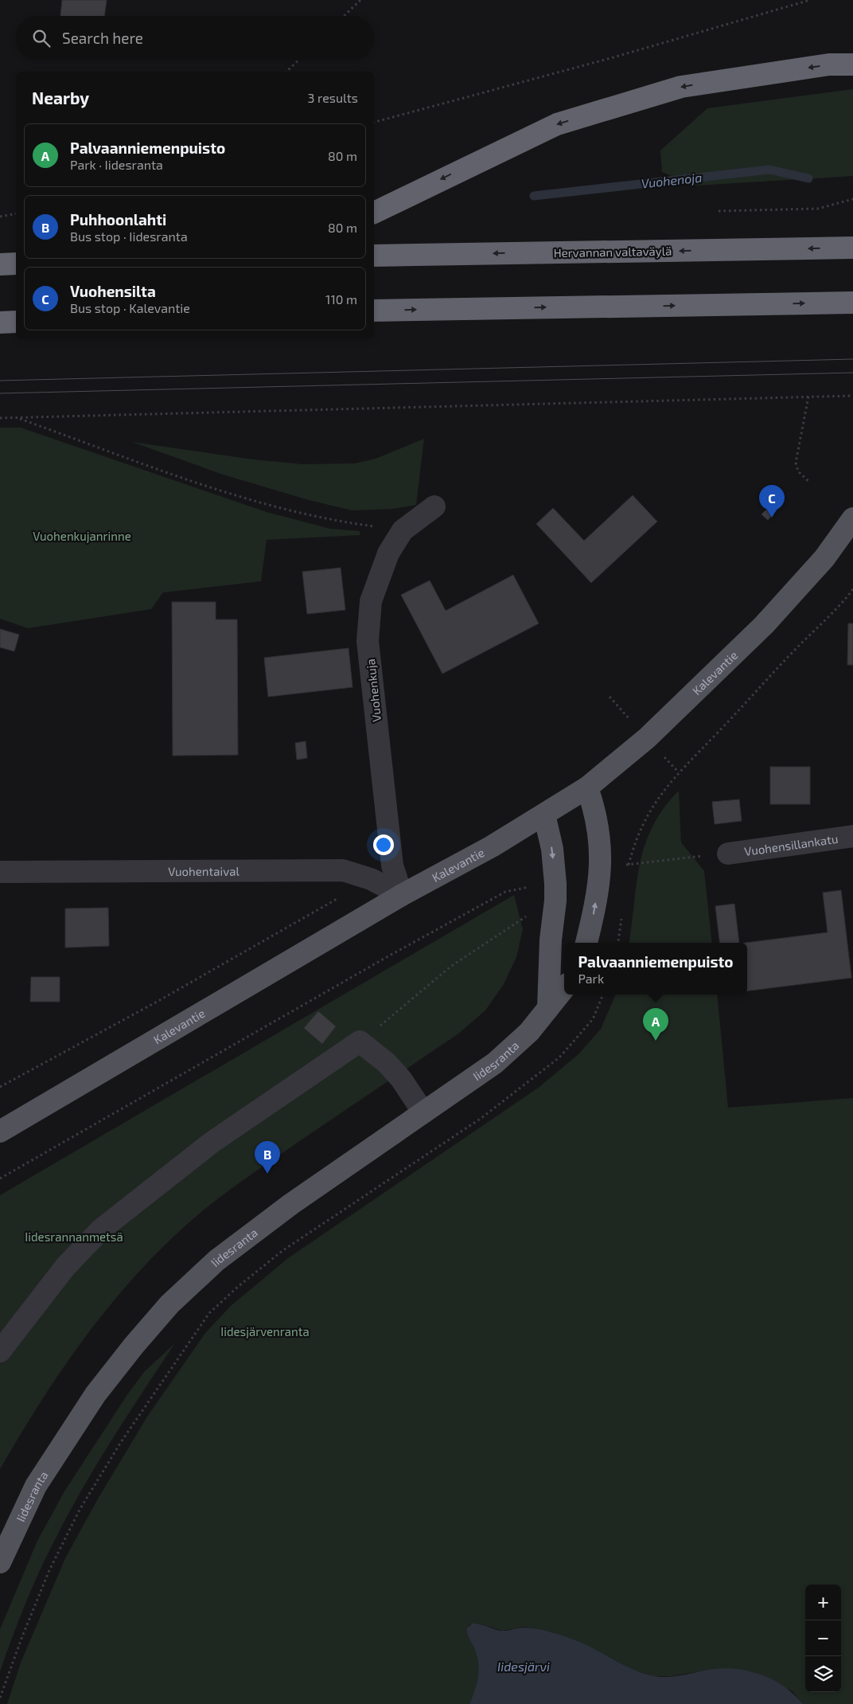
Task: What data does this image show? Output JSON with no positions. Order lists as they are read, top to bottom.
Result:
{
  "streets": {
    "highway": ["Hervannan valtaväylä"],
    "main road": ["Kalevantie", "Iidesranta"],
    "street": ["Vuohenkuja", "Vuohensillankatu", "Vuohentaival"]
  },
  "crossings": [
    ["Kalevantie", "Vuohenkuja"],
    ["Kalevantie", "Vuohentaival"],
    ["Vuohenkuja", "Vuohentaival"]
  ],
  "water": ["Vuohenoja", "Iidesjärvi"],
  "parks": ["Vuohenkujanrinne", "Iidesrannanmetsä", "Iidesjärvenranta"],
  "page": {
    "search": "Search here",
    "heading": ["Nearby", "3 results"],
    "list": [
      {
        "mark": "A",
        "name": "Palvaanniemenpuisto",
        "note": "Park · Iidesranta",
        "value": "80 m"
      },
      {
        "mark": "B",
        "name": "Puhhoonlahti",
        "note": "Bus stop · Iidesranta",
        "value": "80 m"
      },
      {
        "mark": "C",
        "name": "Vuohensilta",
        "note": "Bus stop · Kalevantie",
        "value": "110 m"
      }
    ],
    "pins": ["C", "A", "B"],
    "popup": ["Palvaanniemenpuisto", "Park"],
    "map_buttons": ["+", "−"]
  }
}
